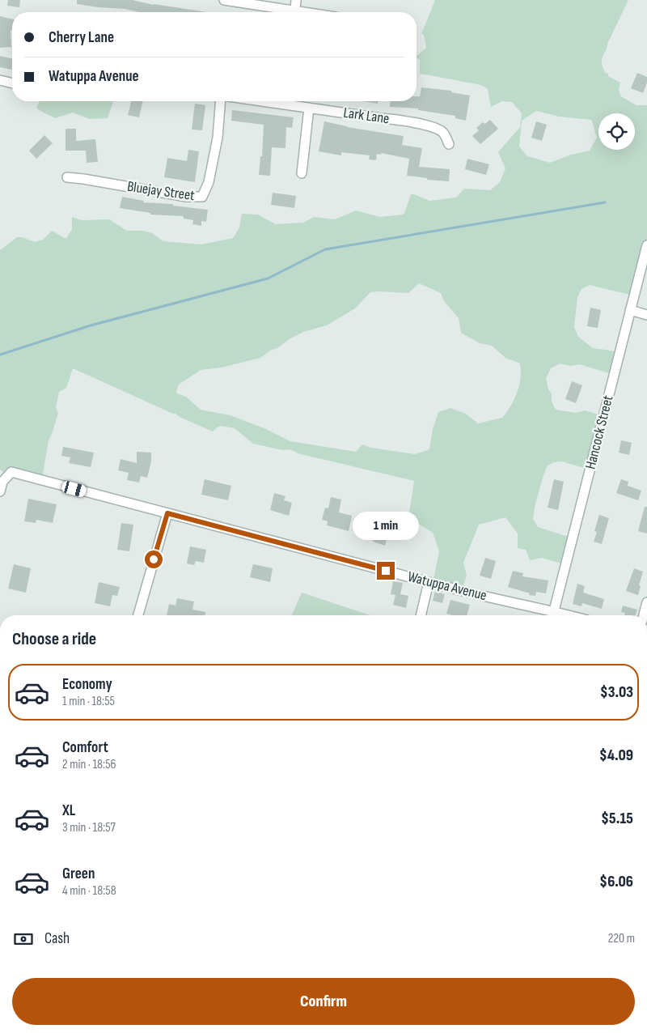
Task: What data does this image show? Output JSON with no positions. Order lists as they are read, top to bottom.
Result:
{
  "streets": {
    "street": [
      "Lark Lane",
      "Bluejay Street",
      "Hancock Street",
      "Watuppa Avenue"
    ]
  },
  "page": {
    "banner": ["Cherry Lane", "Watuppa Avenue"],
    "bubble": "1 min",
    "heading": "Choose a ride",
    "list": [
      {
        "name": "Economy",
        "note": "1 min · 18:55",
        "value": "$3.03"
      },
      {
        "name": "Comfort",
        "note": "2 min · 18:56",
        "value": "$4.09"
      },
      {
        "name": "XL",
        "note": "3 min · 18:57",
        "value": "$5.15"
      },
      {
        "name": "Green",
        "note": "4 min · 18:58",
        "value": "$6.06"
      }
    ],
    "pay": ["Cash", "220 m"],
    "buttons": "Confirm"
  }
}
